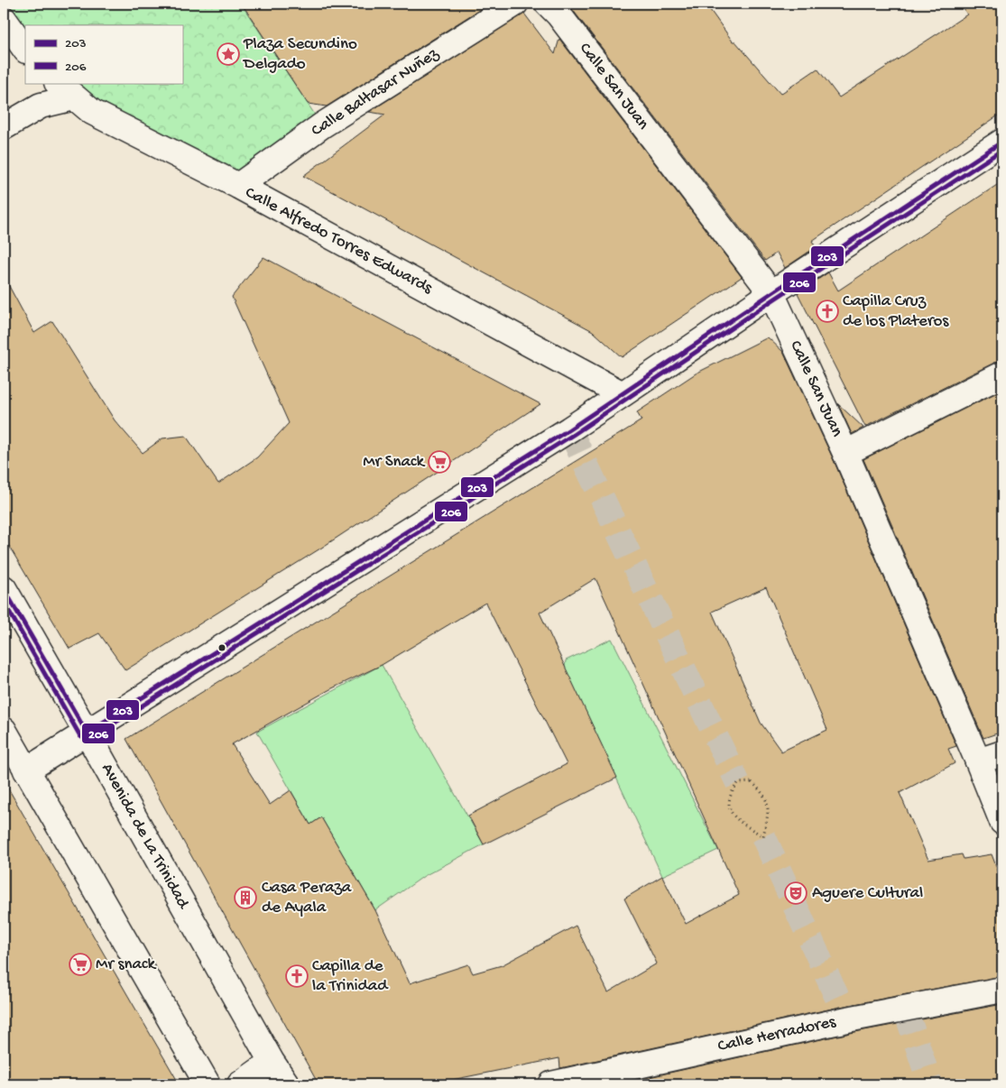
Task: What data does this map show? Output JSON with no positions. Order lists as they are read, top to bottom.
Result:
{
  "streets": {
    "street": [
      "Calle San Juan",
      "Calle Baltasar Nuñez",
      "Calle Alfredo Torres Edwards",
      "Avenida de La Trinidad",
      "Calle Herradores"
    ]
  },
  "crossings": [
    ["Calle Baltasar Nuñez", "Calle Alfredo Torres Edwards"]
  ],
  "places": {
    "place": ["Plaza Secundino Delgado"],
    "church": ["Capilla Cruz de los Plateros", "Capilla de la Trinidad"],
    "supermarket": ["Mr Snack", "Mr snack"],
    "theatre": ["Aguere Cultural"],
    "building": ["Casa Peraza de Ayala"]
  },
  "lines": ["transit line 203", "transit line 206"],
  "legend": ["203", "206"]
}
